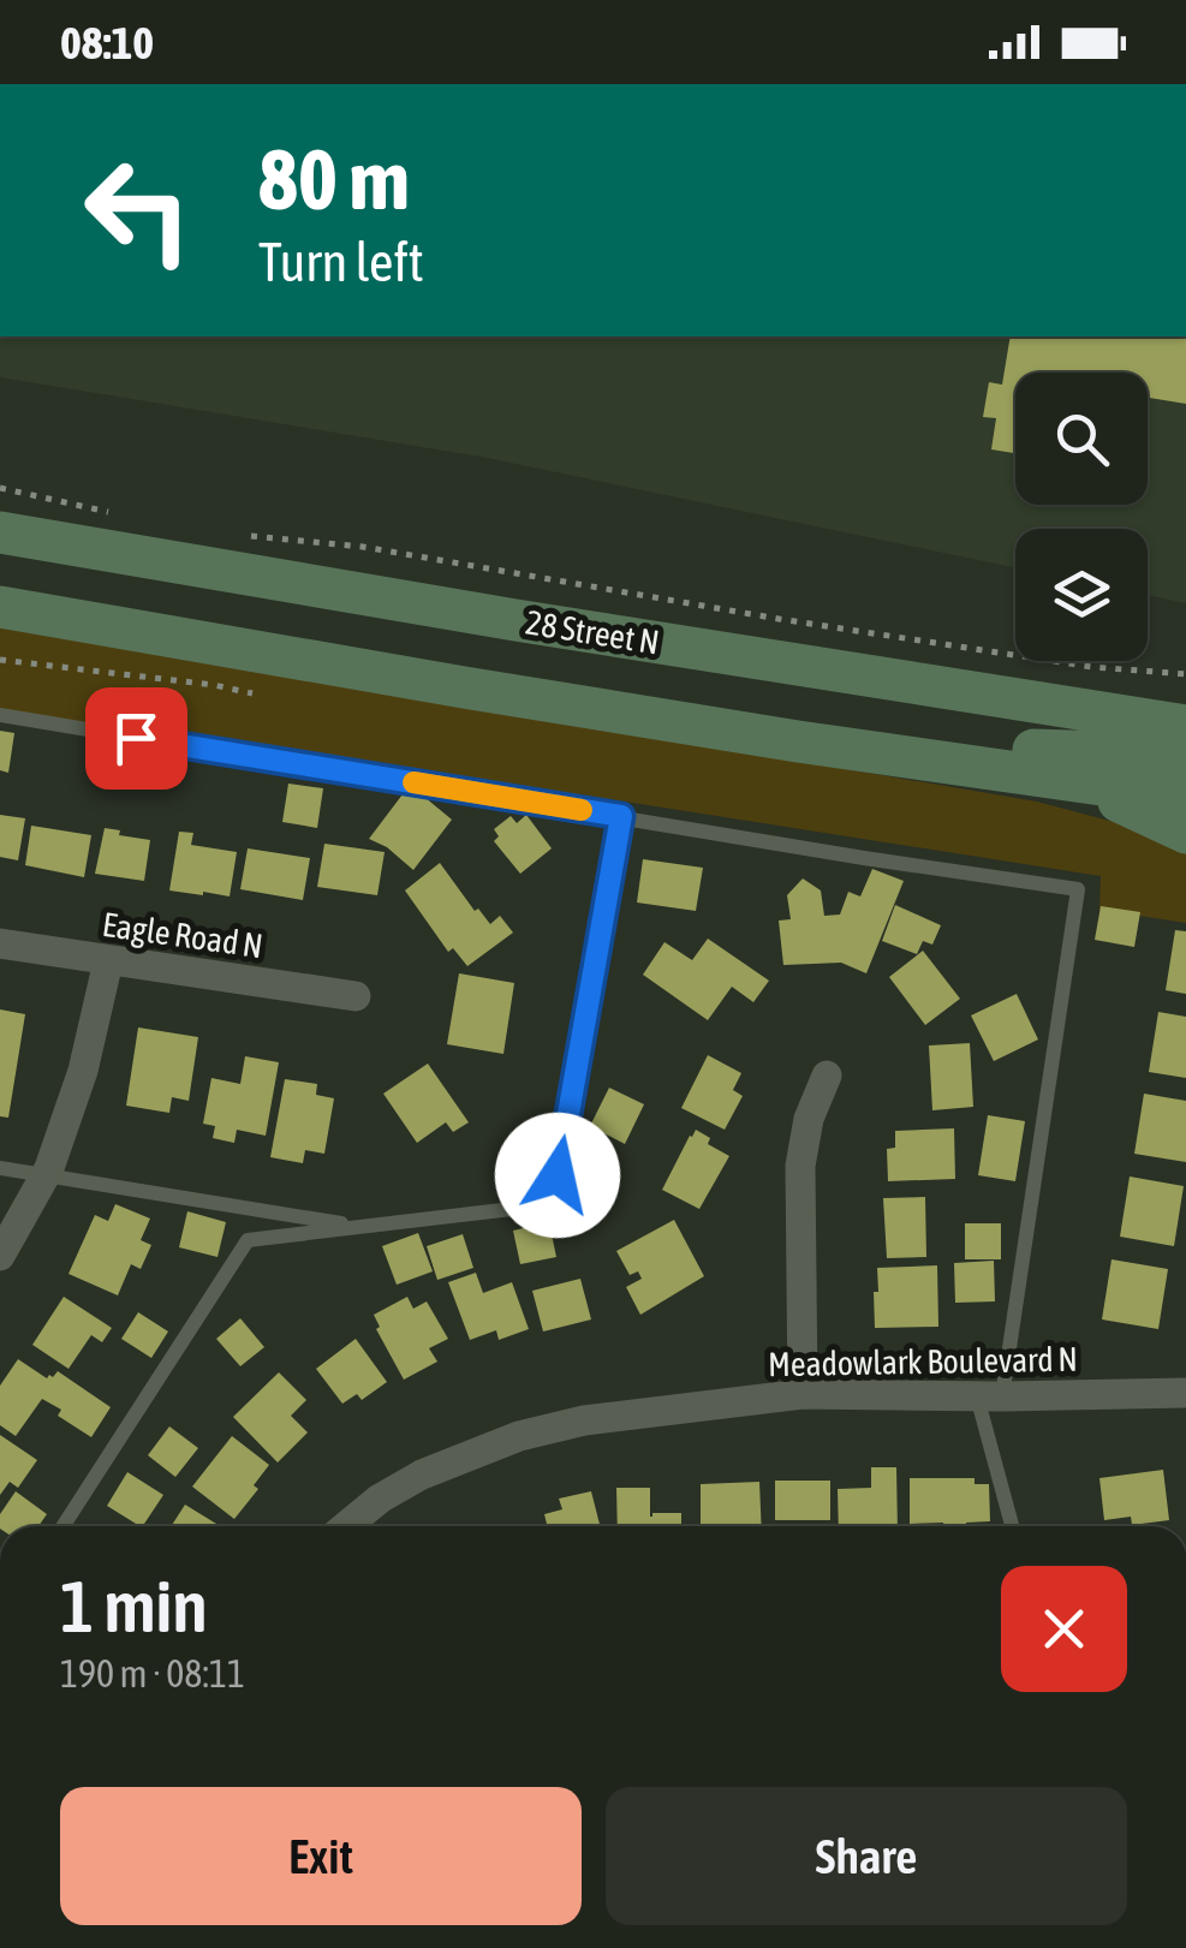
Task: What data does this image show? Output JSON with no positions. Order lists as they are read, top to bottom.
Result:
{
  "streets": {
    "main road": ["28 Street N"],
    "street": ["Eagle Road N", "Meadowlark Boulevard N"]
  },
  "page": {
    "status": "08:10",
    "turn": ["80 m", "Turn left"],
    "heading": ["1 min", "190 m · 08:11"],
    "buttons": ["Exit", "Share"]
  }
}
